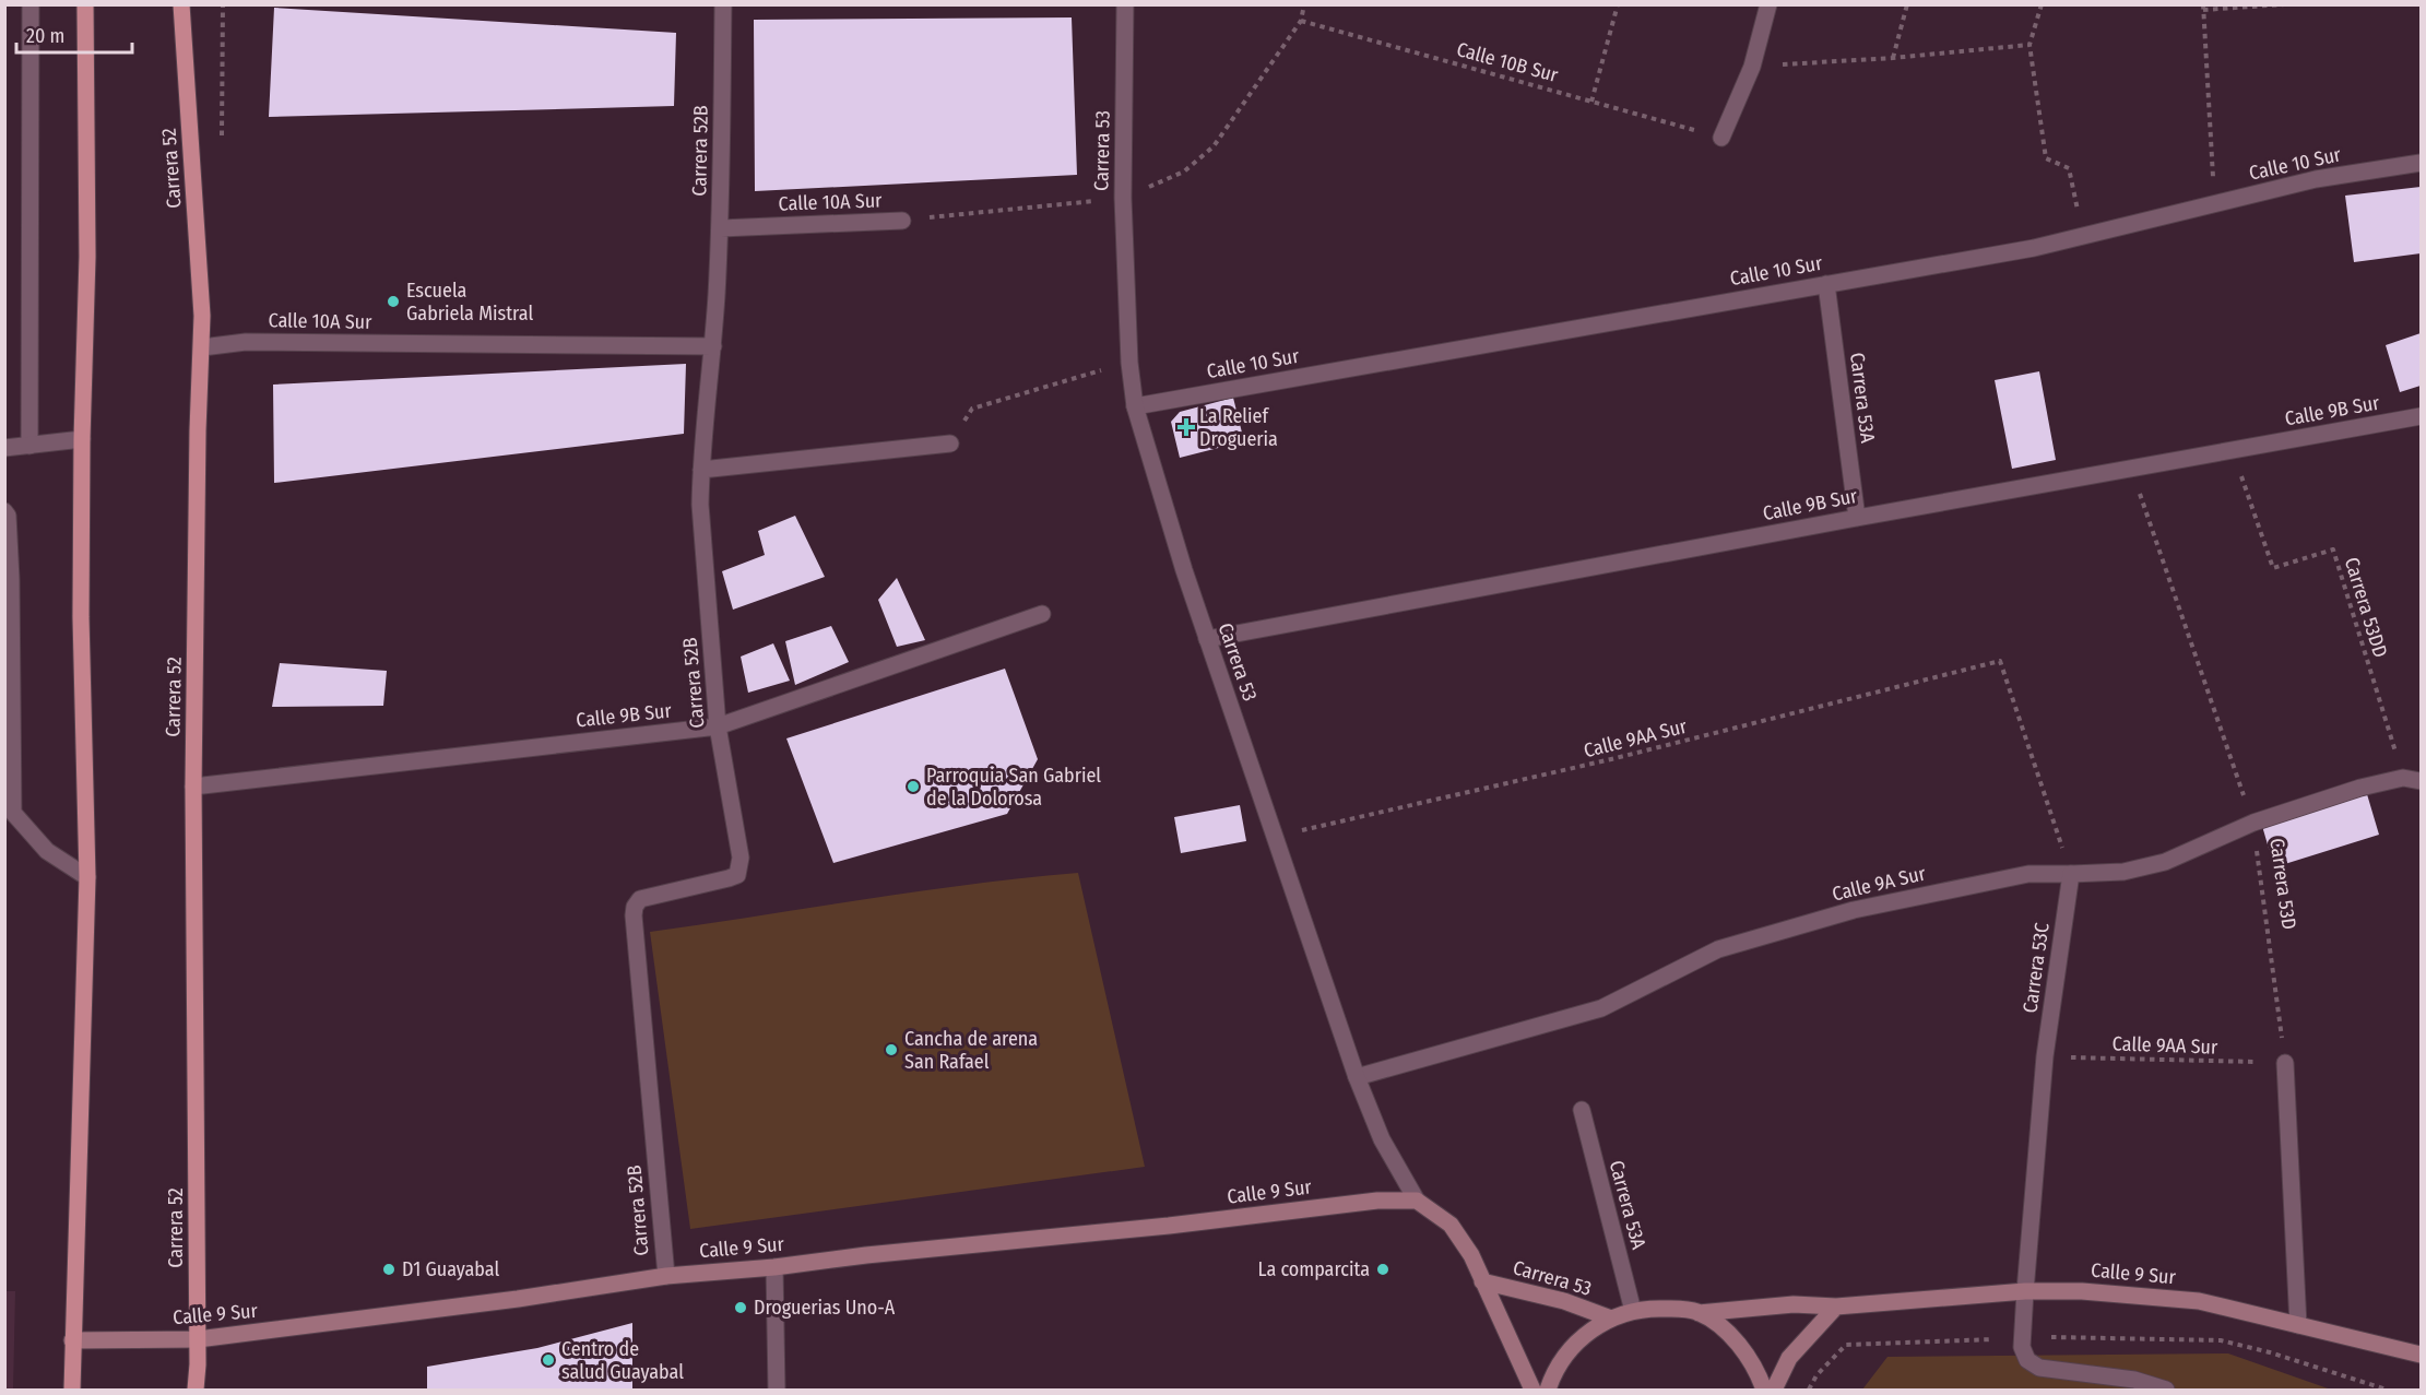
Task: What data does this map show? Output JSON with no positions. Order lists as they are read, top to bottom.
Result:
{
  "streets": {
    "main road": ["Carrera 53", "Carrera 52", "Calle 9 Sur"],
    "street": [
      "Carrera 52B",
      "Calle 10 Sur",
      "Calle 10A Sur",
      "Carrera 53A",
      "Calle 9B Sur",
      "Calle 9A Sur",
      "Carrera 53C"
    ],
    "path": [
      "Calle 10B Sur",
      "Carrera 53DD",
      "Calle 9AA Sur",
      "Carrera 53D"
    ]
  },
  "crossings": [
    ["Carrera 52B", "Calle 10A Sur"],
    ["Carrera 52B", "Calle 9B Sur"],
    ["Carrera 52B", "Calle 9 Sur"],
    ["Carrera 53", "Calle 10 Sur"],
    ["Carrera 53", "Calle 9B Sur"],
    ["Carrera 53", "Calle 9AA Sur"],
    ["Carrera 53", "Calle 9A Sur"],
    ["Carrera 53", "Calle 9 Sur"],
    ["Calle 10 Sur", "Carrera 53A"],
    ["Carrera 52", "Calle 10A Sur"],
    ["Carrera 52", "Calle 9B Sur"],
    ["Carrera 52", "Calle 9 Sur"],
    ["Carrera 53A", "Calle 9B Sur"],
    ["Carrera 53A", "Calle 9 Sur"],
    ["Calle 9B Sur", "Carrera 53DD"],
    ["Calle 9B Sur", "Carrera 53D"],
    ["Carrera 53DD", "Calle 9A Sur"],
    ["Calle 9AA Sur", "Calle 9A Sur"],
    ["Calle 9AA Sur", "Carrera 53D"],
    ["Calle 9AA Sur", "Carrera 53C"],
    ["Calle 9A Sur", "Carrera 53D"],
    ["Calle 9A Sur", "Carrera 53C"],
    ["Carrera 53C", "Calle 9 Sur"]
  ],
  "places": {
    "other": [
      "Escuela Gabriela Mistral",
      "Parroquia San Gabriel de la Dolorosa",
      "Cancha de arena San Rafael",
      "D1 Guayabal",
      "La comparcita",
      "Droguerias Uno-A",
      "Centro de salud Guayabal"
    ],
    "health": ["La Relief Drogueria"]
  },
  "scale_bar": "20 m"
}
